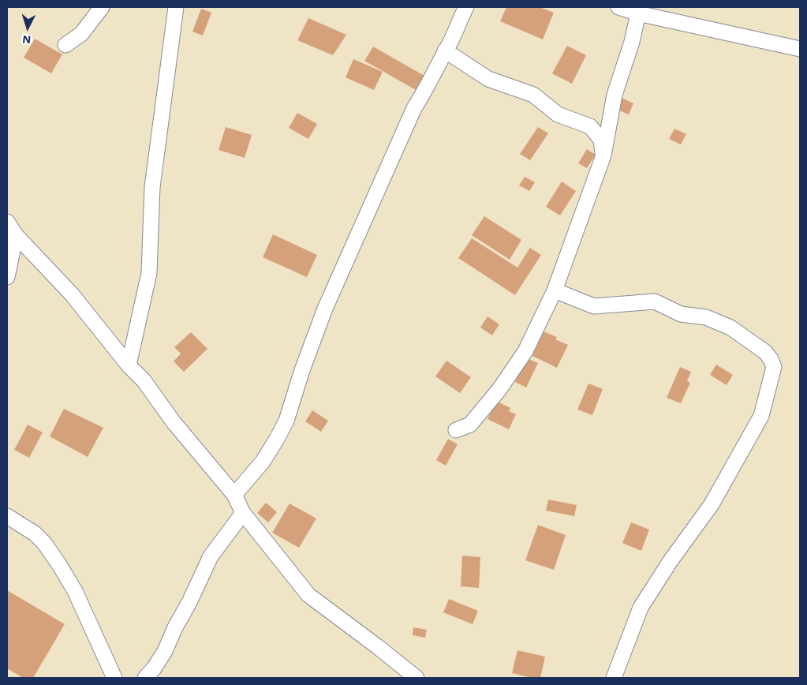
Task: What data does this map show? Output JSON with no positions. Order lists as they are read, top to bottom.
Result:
{
  "north": "bottom"
}
